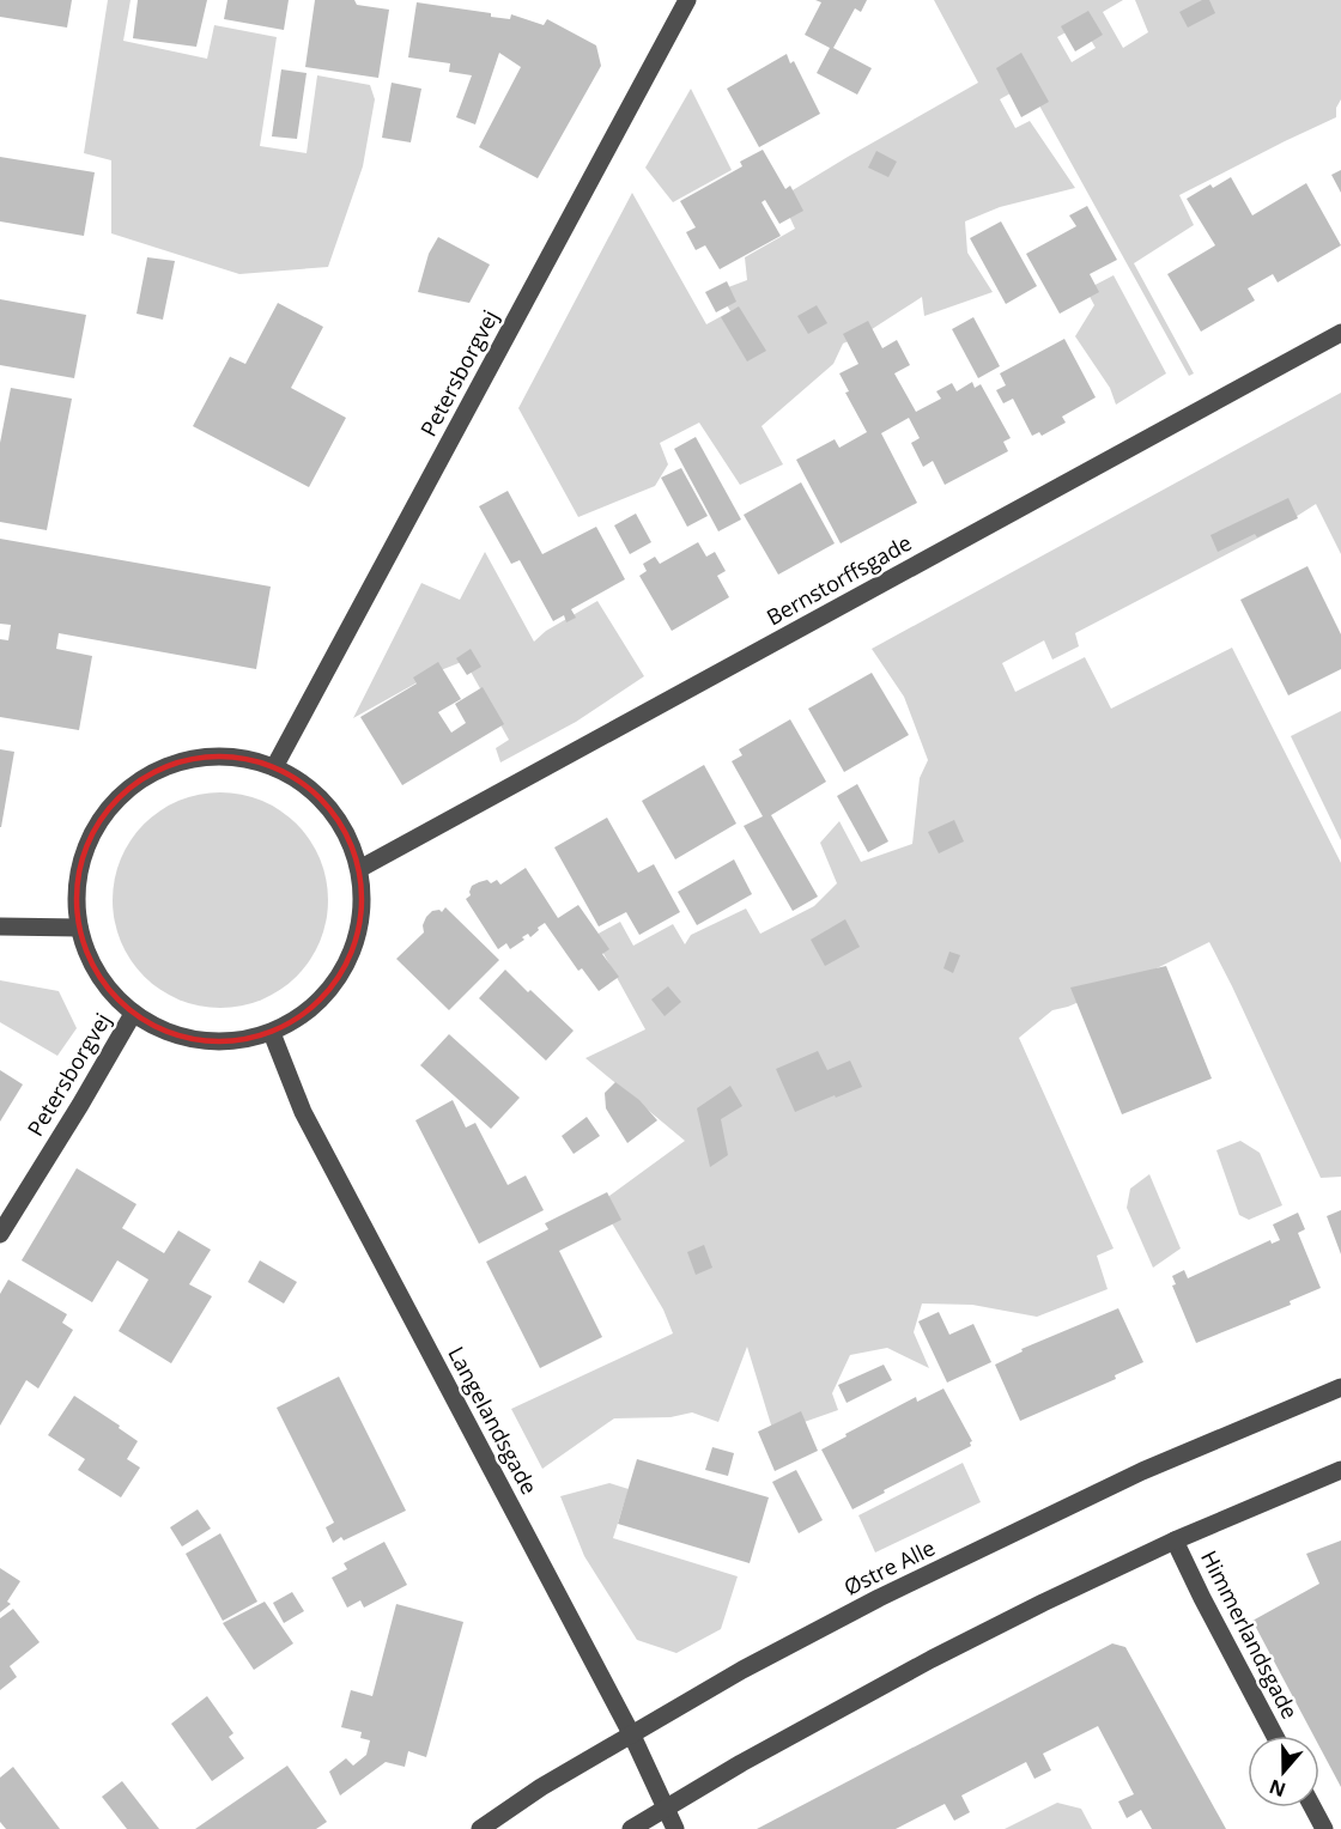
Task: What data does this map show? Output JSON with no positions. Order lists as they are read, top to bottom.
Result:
{
  "streets": {
    "street": [
      "Petersborgvej",
      "Bernstorffsgade",
      "Langelandsgade",
      "Østre Alle",
      "Himmerlandsgade"
    ]
  },
  "crossings": [
    ["Langelandsgade", "Østre Alle"]
  ],
  "north": "bottom"
}
